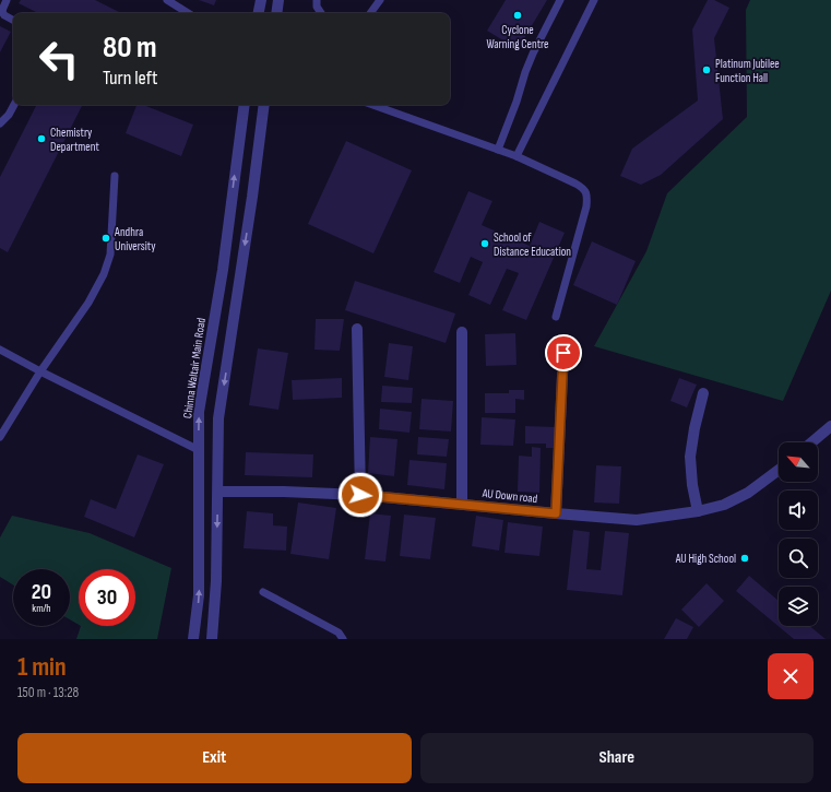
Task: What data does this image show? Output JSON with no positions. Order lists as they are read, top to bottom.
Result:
{
  "streets": {
    "street": ["Chinna Waltair Main Road", "AU Down road"]
  },
  "places": [
    "Cyclone Warning Centre",
    "Platinum Jubilee Function Hall",
    "Chemistry Department",
    "Andhra University",
    "School of Distance Education",
    "AU High School"
  ],
  "north": "top left",
  "page": {
    "turn": ["80 m", "Turn left"],
    "speed": "20 km/h",
    "limit": "30",
    "heading": ["1 min", "150 m · 13:28"],
    "buttons": ["Exit", "Share"]
  }
}
